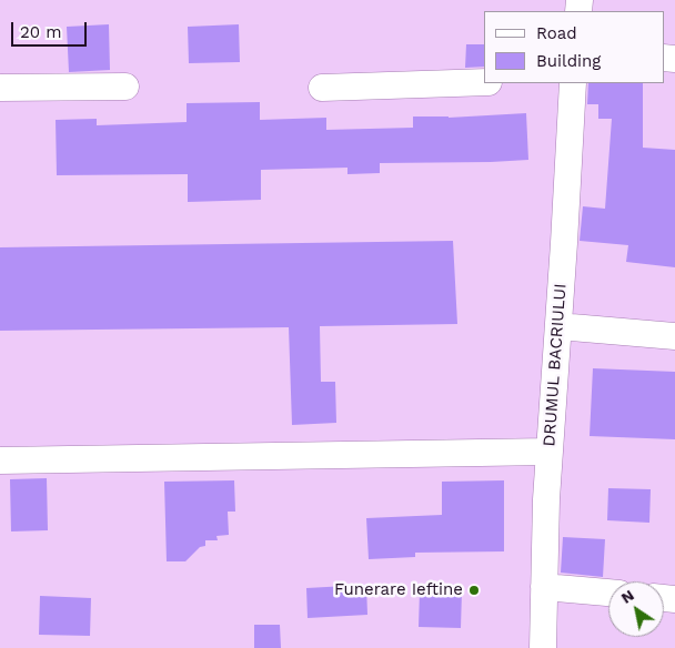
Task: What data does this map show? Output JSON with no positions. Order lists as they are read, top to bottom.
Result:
{
  "streets": {
    "street": ["DRUMUL BACRIULUI"]
  },
  "places": ["Funerare Ieftine"],
  "legend": ["Road", "Building"],
  "scale_bar": "20 m",
  "north": "top left"
}
